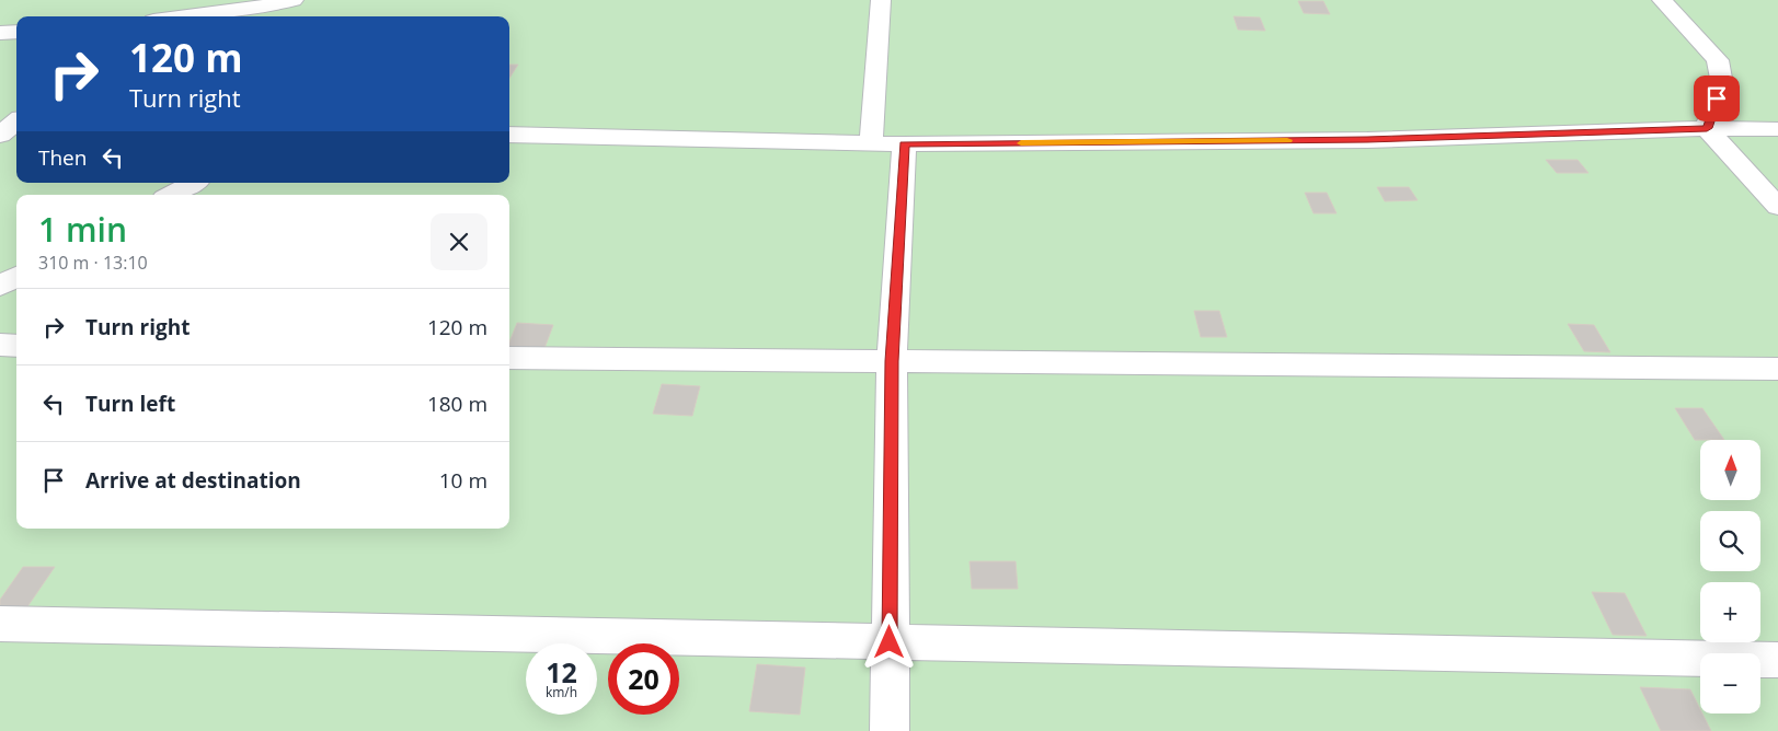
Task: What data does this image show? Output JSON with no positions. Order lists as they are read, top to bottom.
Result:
{
  "north": "top",
  "page": {
    "turn": ["120 m", "Turn right"],
    "then": "Then",
    "heading": ["1 min", "310 m · 13:10"],
    "list": [
      {
        "name": "Turn right",
        "value": "120 m"
      },
      {
        "name": "Turn left",
        "value": "180 m"
      },
      {
        "name": "Arrive at destination",
        "value": "10 m"
      }
    ],
    "map_buttons": ["+", "−"],
    "speed": "12 km/h",
    "limit": "20"
  }
}
